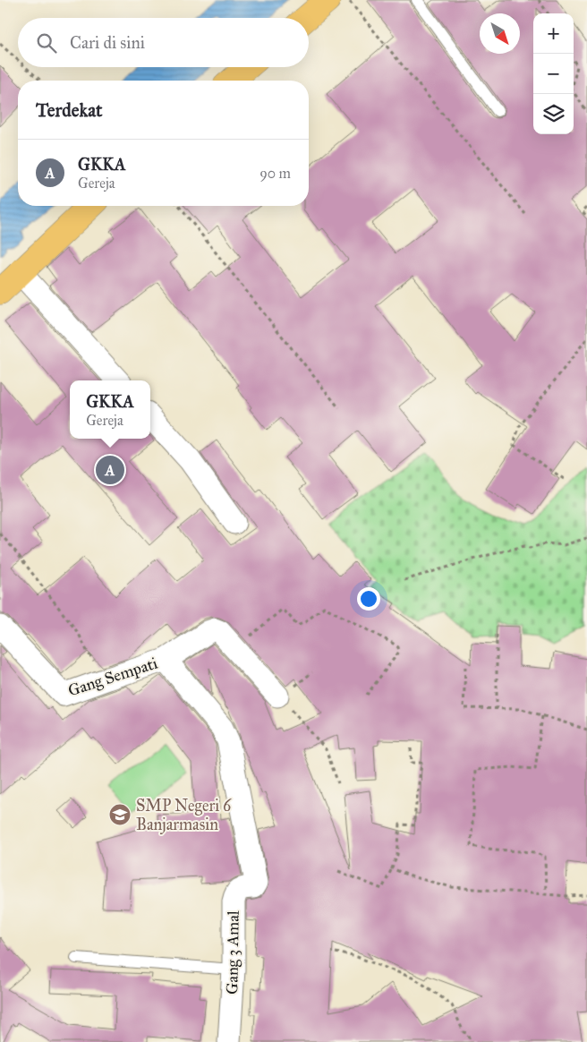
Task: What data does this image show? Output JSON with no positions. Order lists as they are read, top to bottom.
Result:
{
  "streets": {
    "street": ["Gang Sempati", "Gang 3 Amal"]
  },
  "crossings": [
    ["Gang Sempati", "Gang 3 Amal"]
  ],
  "places": {
    "school or university": ["SMP Negeri 6 Banjarmasin"]
  },
  "north": "bottom right",
  "page": {
    "map_buttons": ["+", "−"],
    "search": "Cari di sini",
    "heading": "Terdekat",
    "list": [
      {
        "mark": "A",
        "name": "GKKA",
        "note": "Gereja",
        "value": "90 m"
      }
    ],
    "popup": ["GKKA", "Gereja"],
    "pins": "A"
  }
}
